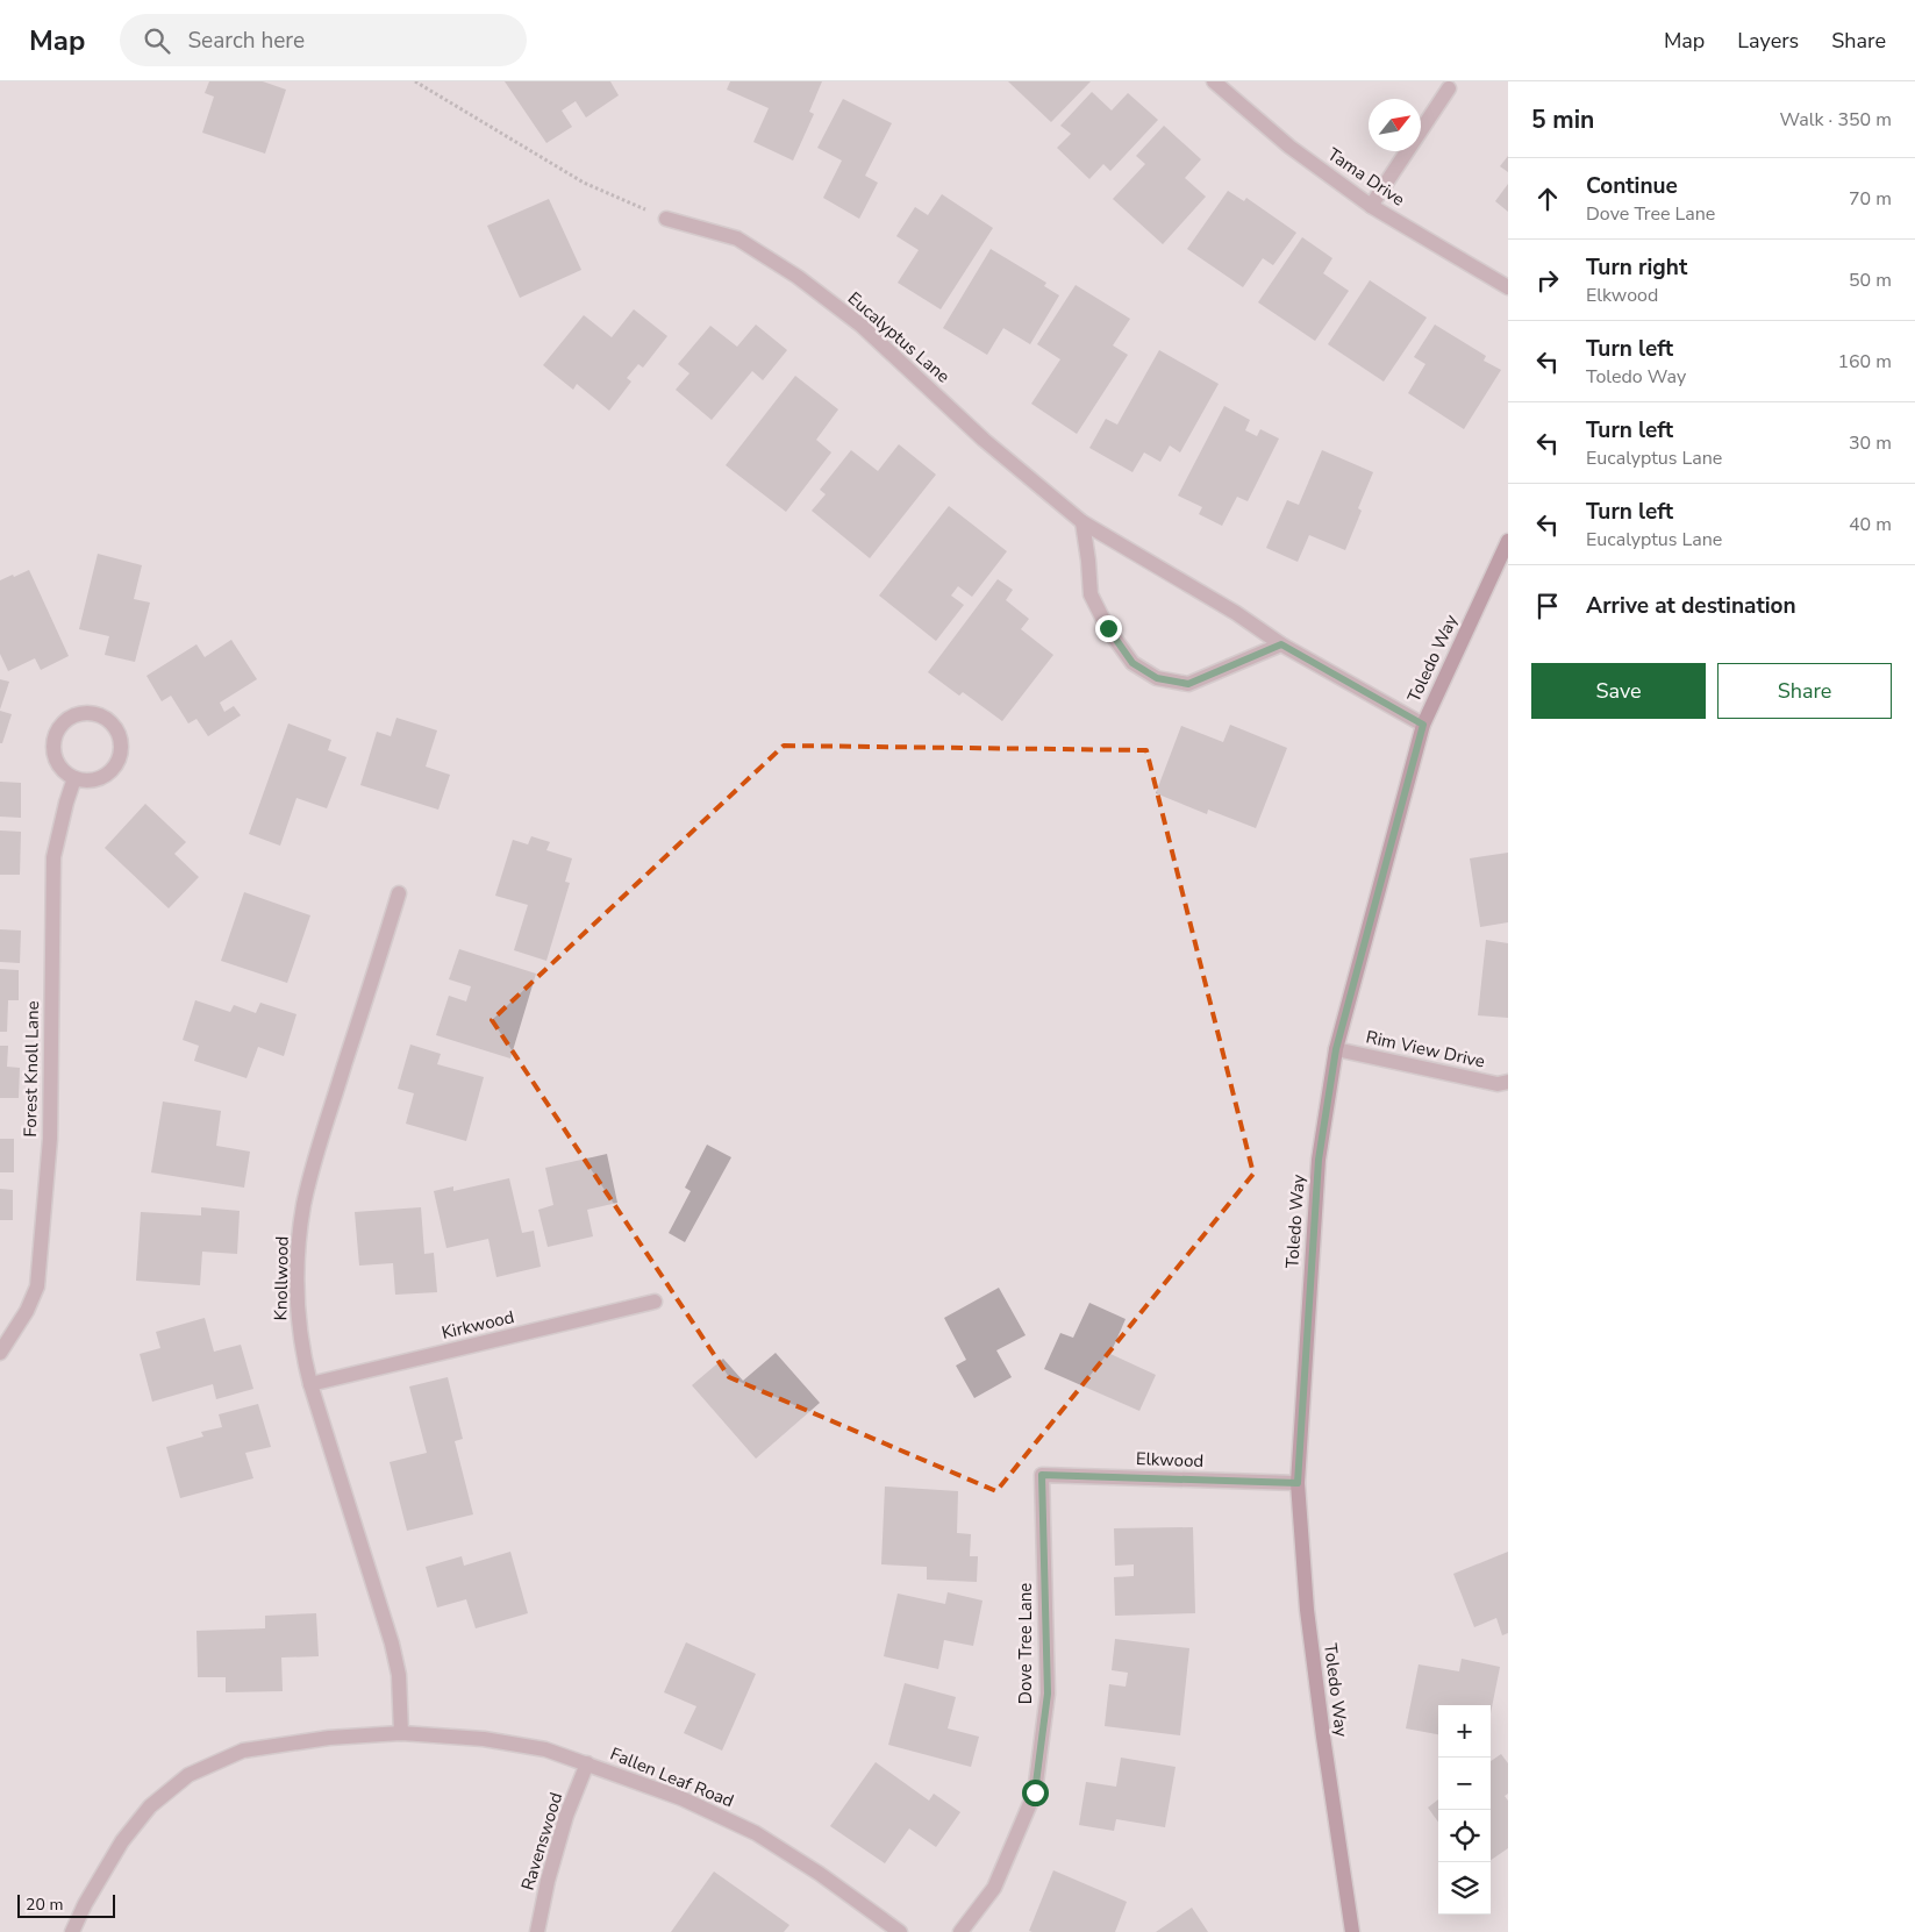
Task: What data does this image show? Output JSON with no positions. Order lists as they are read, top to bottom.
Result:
{
  "streets": {
    "main road": ["Toledo Way"],
    "street": [
      "Tama Drive",
      "Eucalyptus Lane",
      "Rim View Drive",
      "Forest Knoll Lane",
      "Knollwood",
      "Kirkwood",
      "Elkwood",
      "Dove Tree Lane",
      "Fallen Leaf Road",
      "Ravenswood"
    ]
  },
  "crossings": [
    ["Eucalyptus Lane", "Toledo Way"],
    ["Toledo Way", "Rim View Drive"],
    ["Toledo Way", "Elkwood"],
    ["Knollwood", "Kirkwood"],
    ["Knollwood", "Fallen Leaf Road"],
    ["Elkwood", "Dove Tree Lane"],
    ["Fallen Leaf Road", "Ravenswood"]
  ],
  "scale_bar": "20 m",
  "north": "top right",
  "page": {
    "header": "Map",
    "search": "Search here",
    "nav": ["Map", "Layers", "Share"],
    "heading": ["5 min", "Walk · 350 m"],
    "list": [
      ["Continue", "Dove Tree Lane", "70 m"],
      ["Turn right", "Elkwood", "50 m"],
      ["Turn left", "Toledo Way", "160 m"],
      ["Turn left", "Eucalyptus Lane", "30 m"],
      ["Turn left", "Eucalyptus Lane", "40 m"],
      "Arrive at destination"
    ],
    "buttons": ["Save", "Share"],
    "map_buttons": ["+", "−"],
    "scale": "20 m"
  }
}
